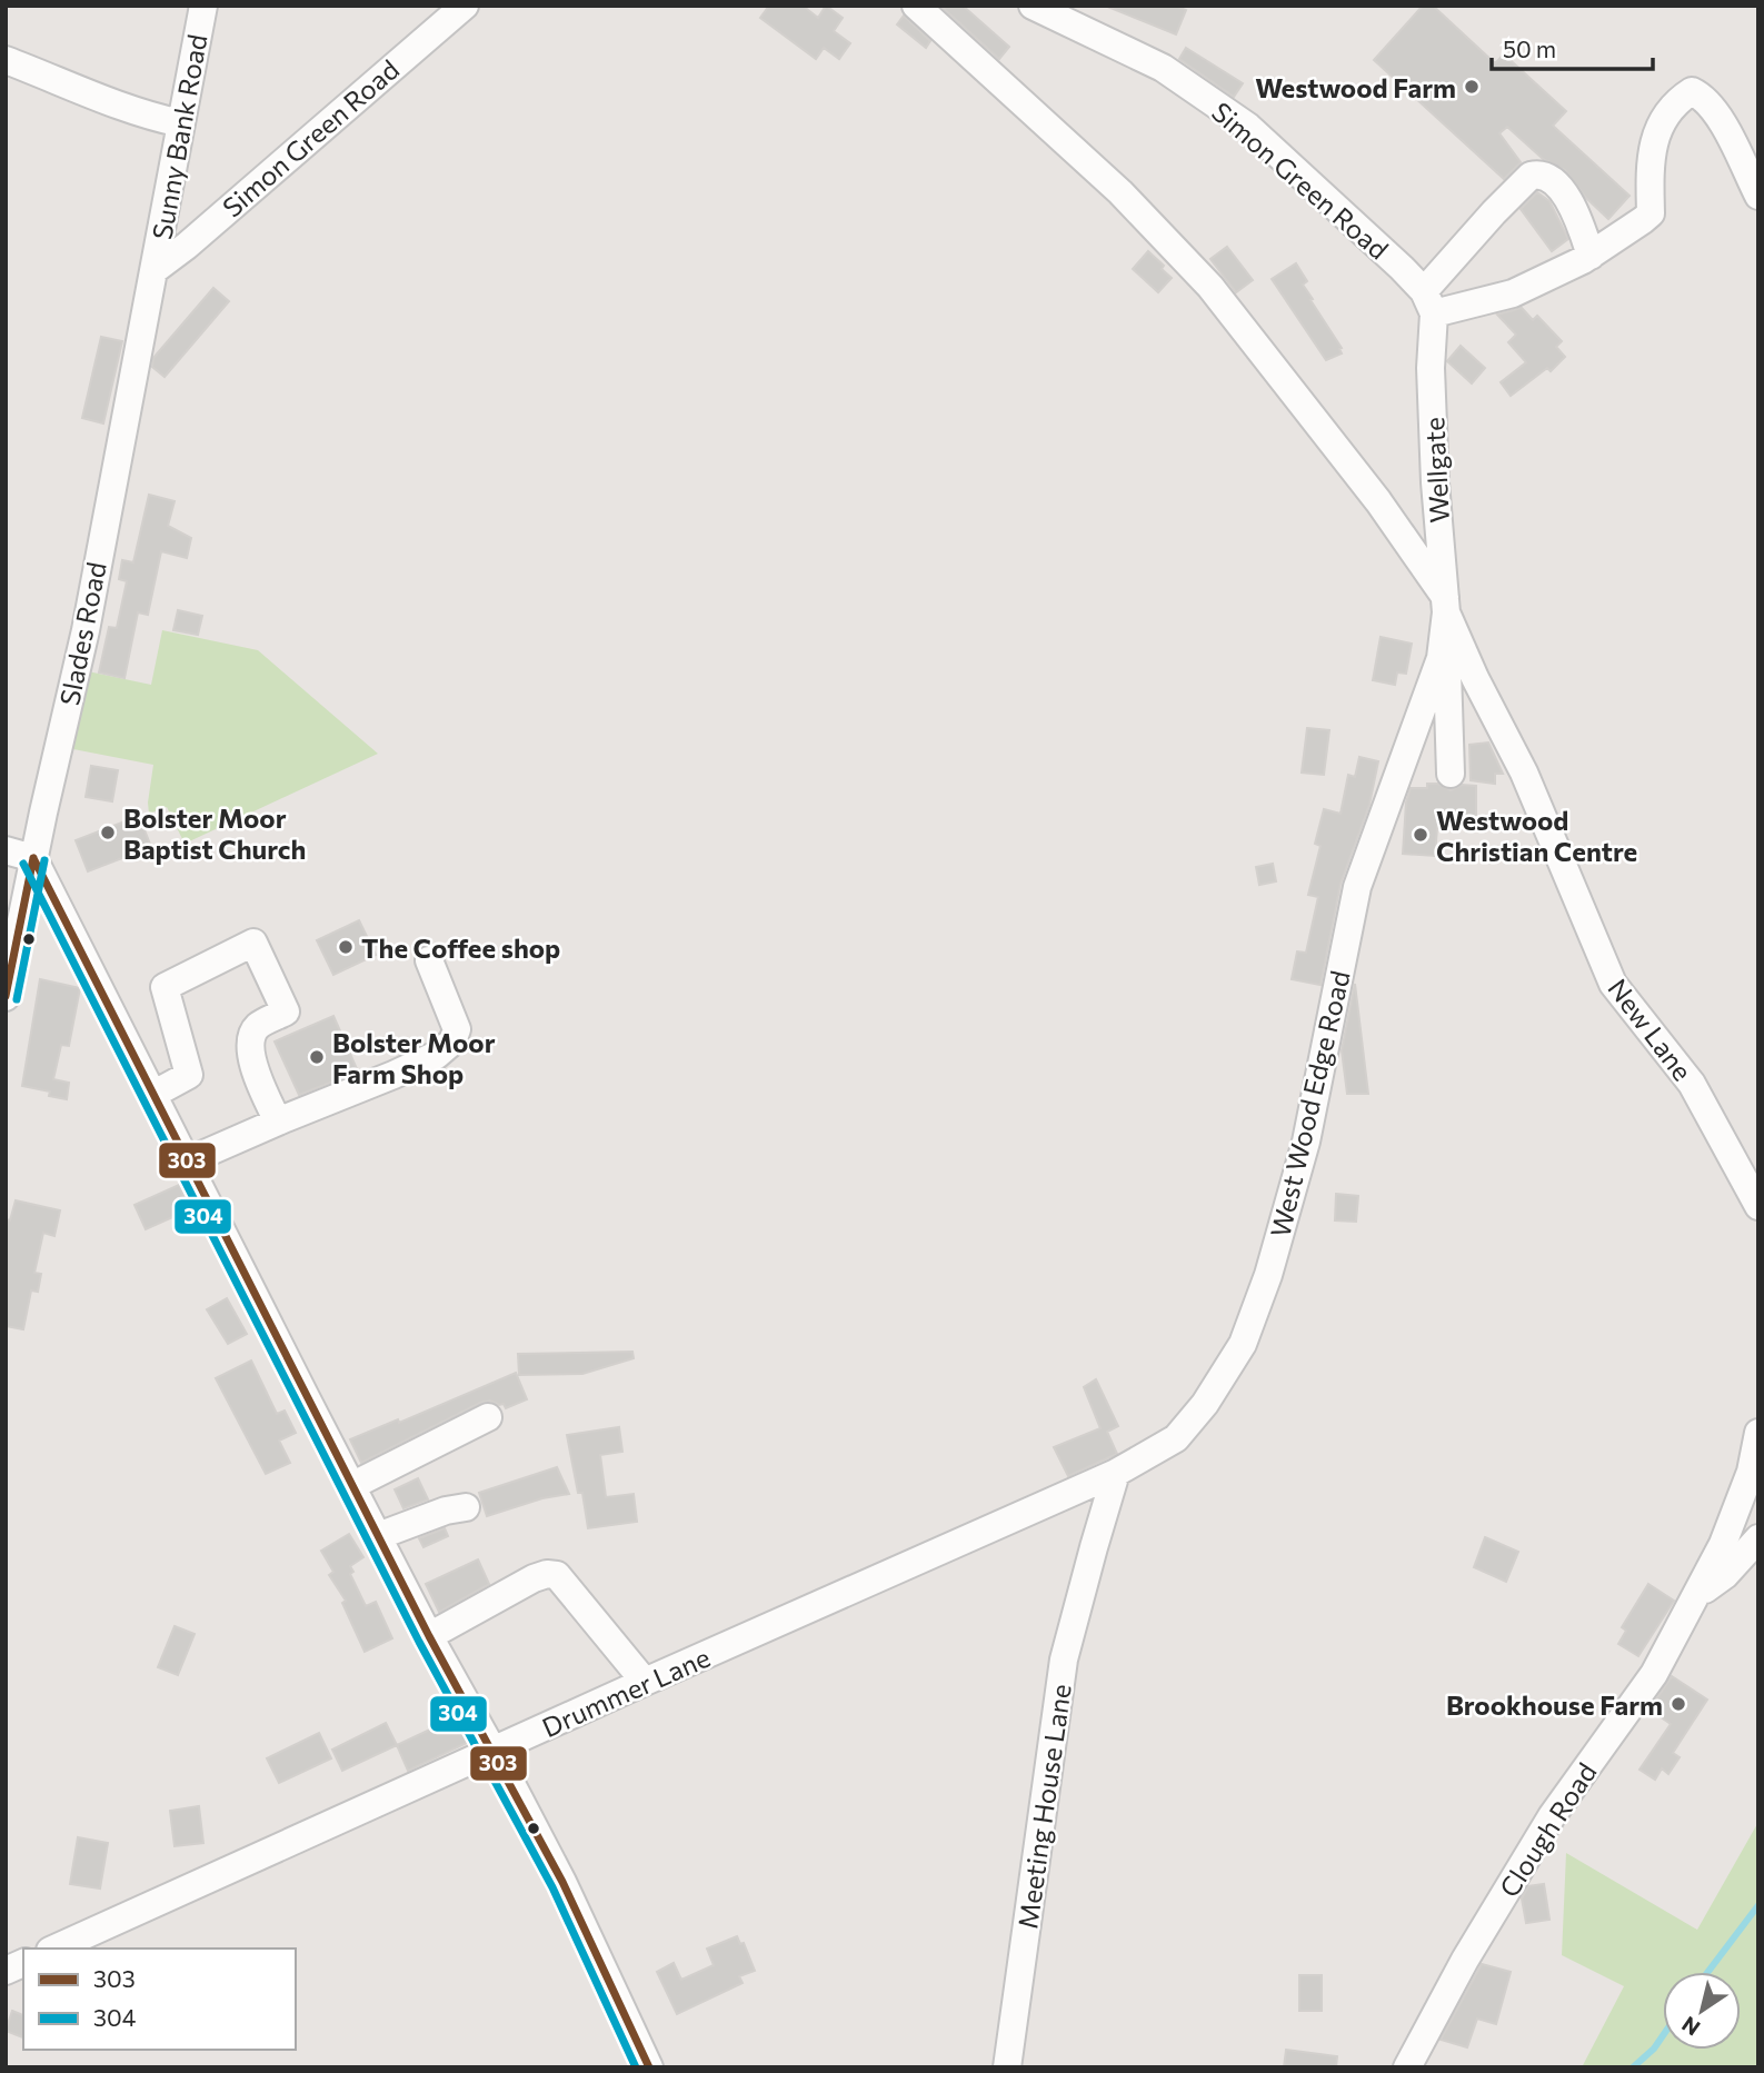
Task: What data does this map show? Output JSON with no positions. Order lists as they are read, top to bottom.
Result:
{
  "streets": {
    "street": [
      "Sunny Bank Road",
      "Simon Green Road",
      "Wellgate",
      "Slades Road",
      "New Lane",
      "West Wood Edge Road",
      "Drummer Lane",
      "Meeting House Lane",
      "Clough Road"
    ]
  },
  "crossings": [
    ["Sunny Bank Road", "Simon Green Road"],
    ["Sunny Bank Road", "Slades Road"],
    ["Simon Green Road", "Wellgate"],
    ["Simon Green Road", "Slades Road"],
    ["Wellgate", "New Lane"],
    ["Wellgate", "West Wood Edge Road"],
    ["West Wood Edge Road", "Drummer Lane"],
    ["West Wood Edge Road", "Meeting House Lane"],
    ["Drummer Lane", "Meeting House Lane"]
  ],
  "places": [
    "Westwood Farm",
    "Bolster Moor Baptist Church",
    "Westwood Christian Centre",
    "The Coffee shop",
    "Bolster Moor Farm Shop",
    "Brookhouse Farm"
  ],
  "lines": ["transit line 303", "transit line 304"],
  "legend": ["303", "304"],
  "scale_bar": "50 m",
  "north": "bottom left"
}
